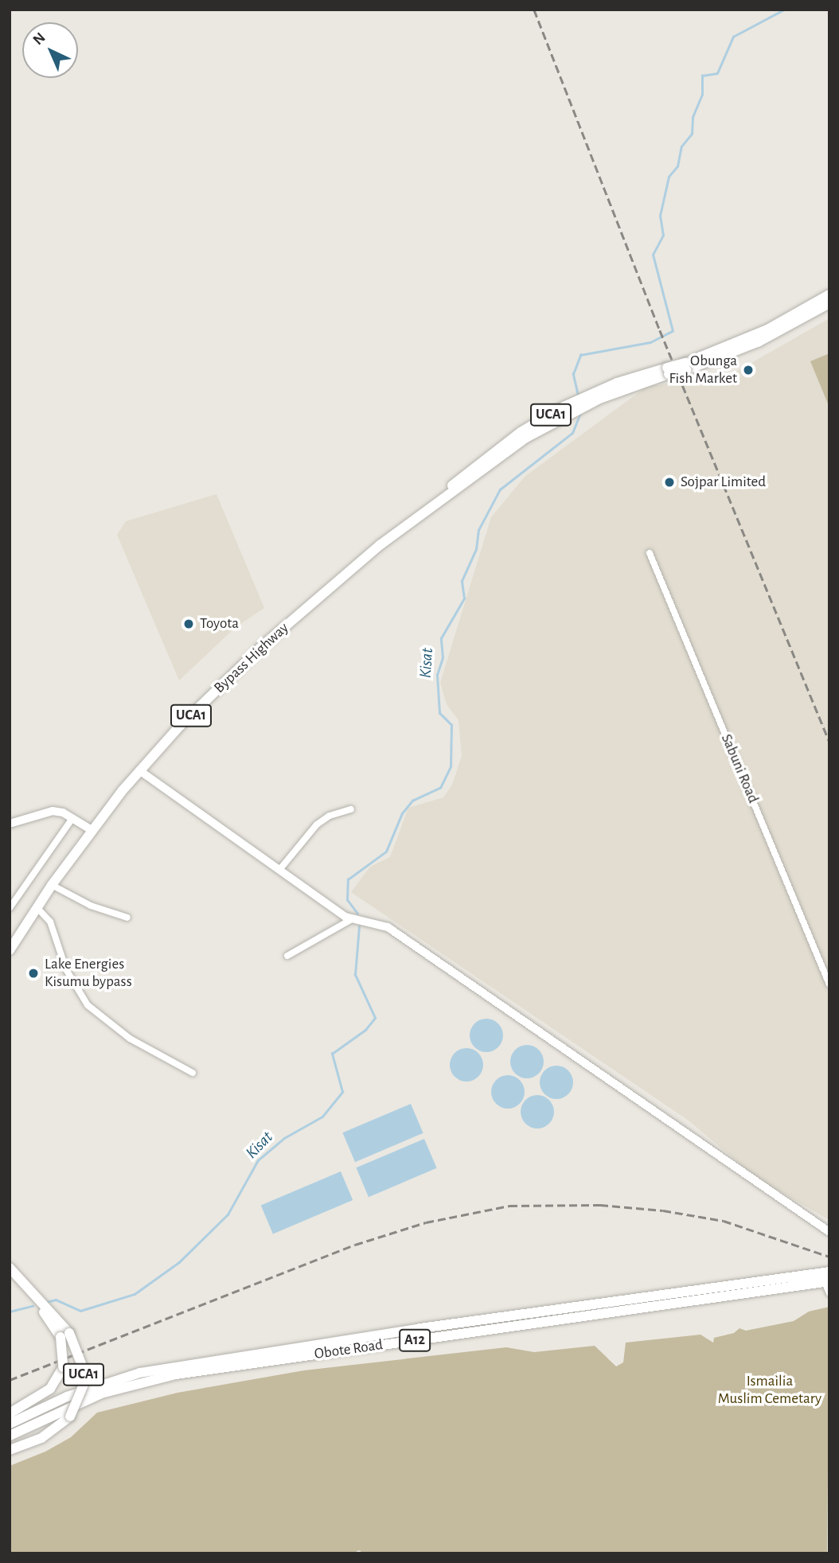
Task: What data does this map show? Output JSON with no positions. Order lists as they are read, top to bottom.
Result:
{
  "streets": {
    "main road": [
      "UCA1",
      "Bypass Highway",
      "A12",
      "Obote Road"
    ],
    "street": ["Sabuni Road"]
  },
  "water": ["Kisat"],
  "parks": ["Ismailia Muslim Cemetary"],
  "places": [
    "Obunga Fish Market",
    "Sojpar Limited",
    "Toyota",
    "Lake Energies Kisumu bypass"
  ],
  "north": "top left"
}
